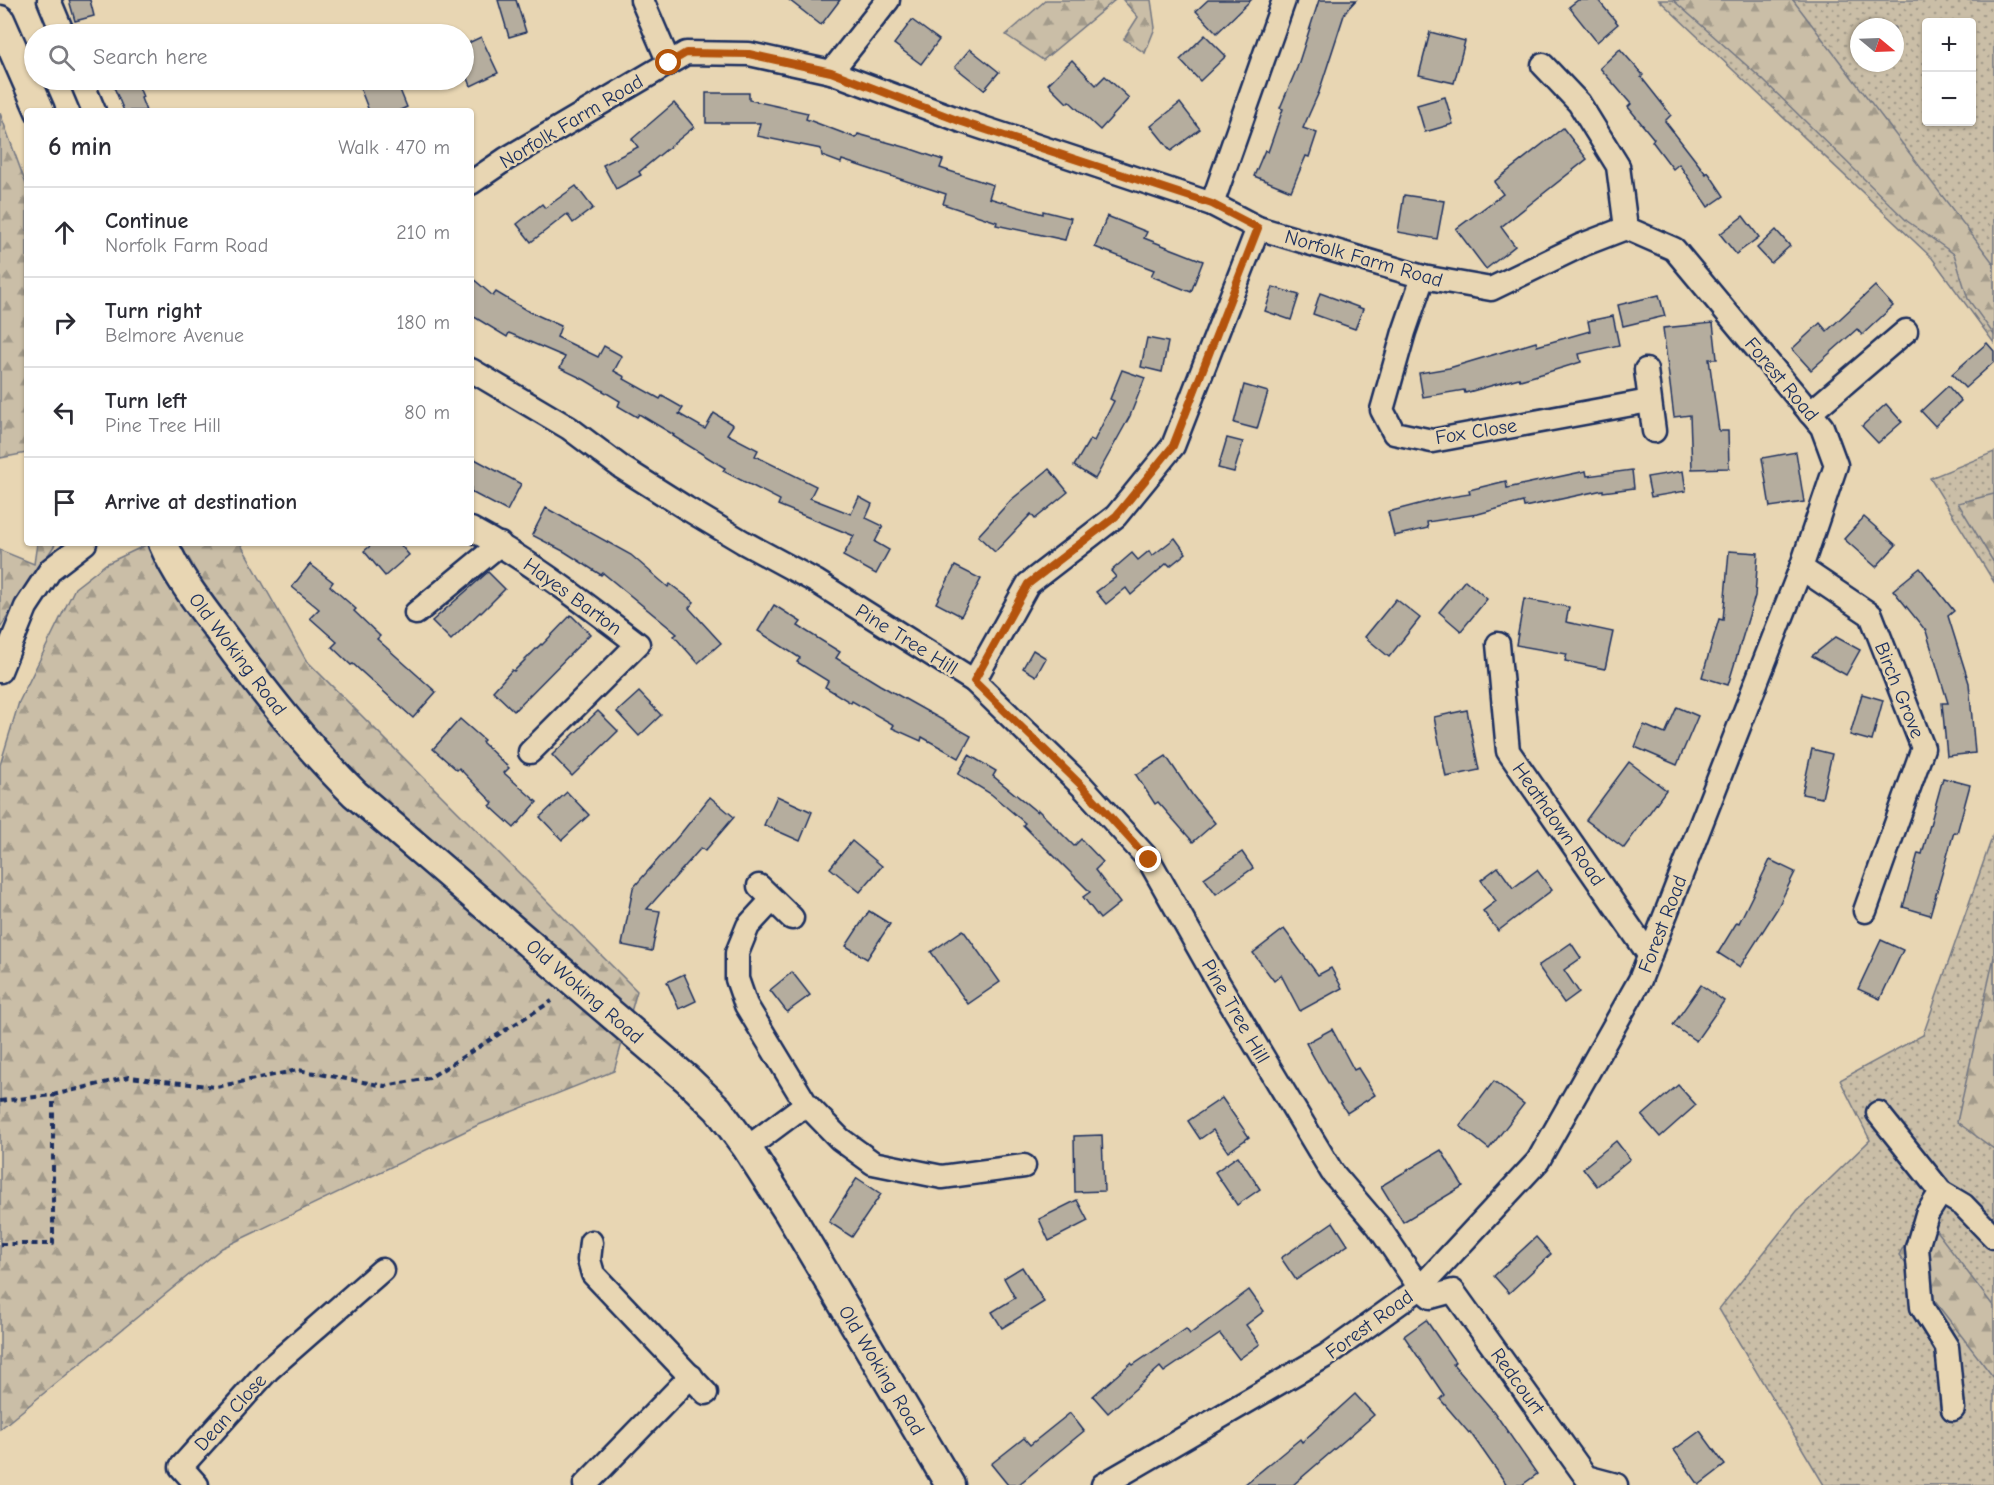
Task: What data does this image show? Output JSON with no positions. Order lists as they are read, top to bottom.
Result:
{
  "streets": {
    "main road": ["Old Woking Road"],
    "street": [
      "Norfolk Farm Road",
      "Forest Road",
      "Fox Close",
      "Hayes Barton",
      "Pine Tree Hill",
      "Birch Grove",
      "Heathdown Road",
      "Redcourt",
      "Dean Close"
    ]
  },
  "crossings": [
    ["Norfolk Farm Road", "Forest Road"],
    ["Norfolk Farm Road", "Fox Close"],
    ["Forest Road", "Pine Tree Hill"],
    ["Forest Road", "Birch Grove"],
    ["Forest Road", "Heathdown Road"],
    ["Forest Road", "Redcourt"],
    ["Pine Tree Hill", "Redcourt"]
  ],
  "north": "right",
  "page": {
    "map_buttons": ["+", "−"],
    "search": "Search here",
    "heading": ["6 min", "Walk · 470 m"],
    "list": [
      ["Continue", "Norfolk Farm Road", "210 m"],
      ["Turn right", "Belmore Avenue", "180 m"],
      ["Turn left", "Pine Tree Hill", "80 m"],
      "Arrive at destination"
    ]
  }
}
